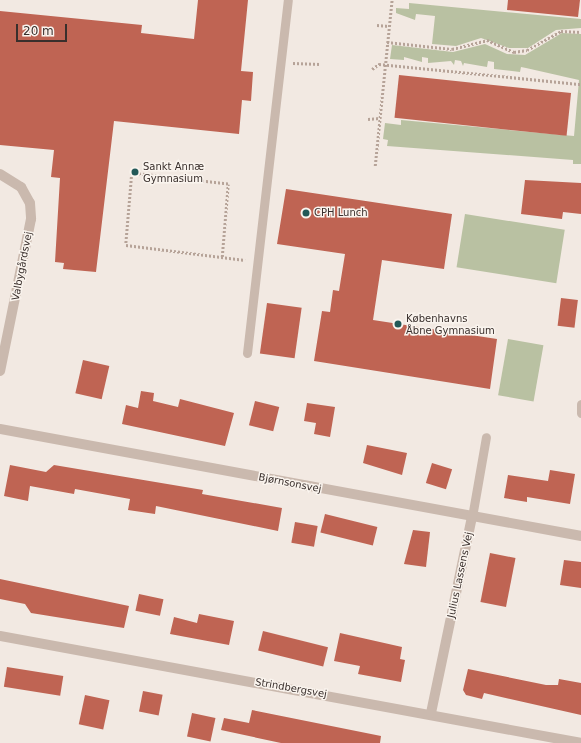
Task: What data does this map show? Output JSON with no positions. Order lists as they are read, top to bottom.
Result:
{
  "streets": {
    "street": [
      "Valbygårdsvej",
      "Bjørnsonsvej",
      "Julius Lassens Vej",
      "Strindbergsvej"
    ]
  },
  "crossings": [
    ["Bjørnsonsvej", "Julius Lassens Vej"],
    ["Julius Lassens Vej", "Strindbergsvej"]
  ],
  "places": ["Sankt Annæ Gymnasium", "CPH Lunch", "Københavns Åbne Gymnasium"],
  "scale_bar": "20 m"
}
